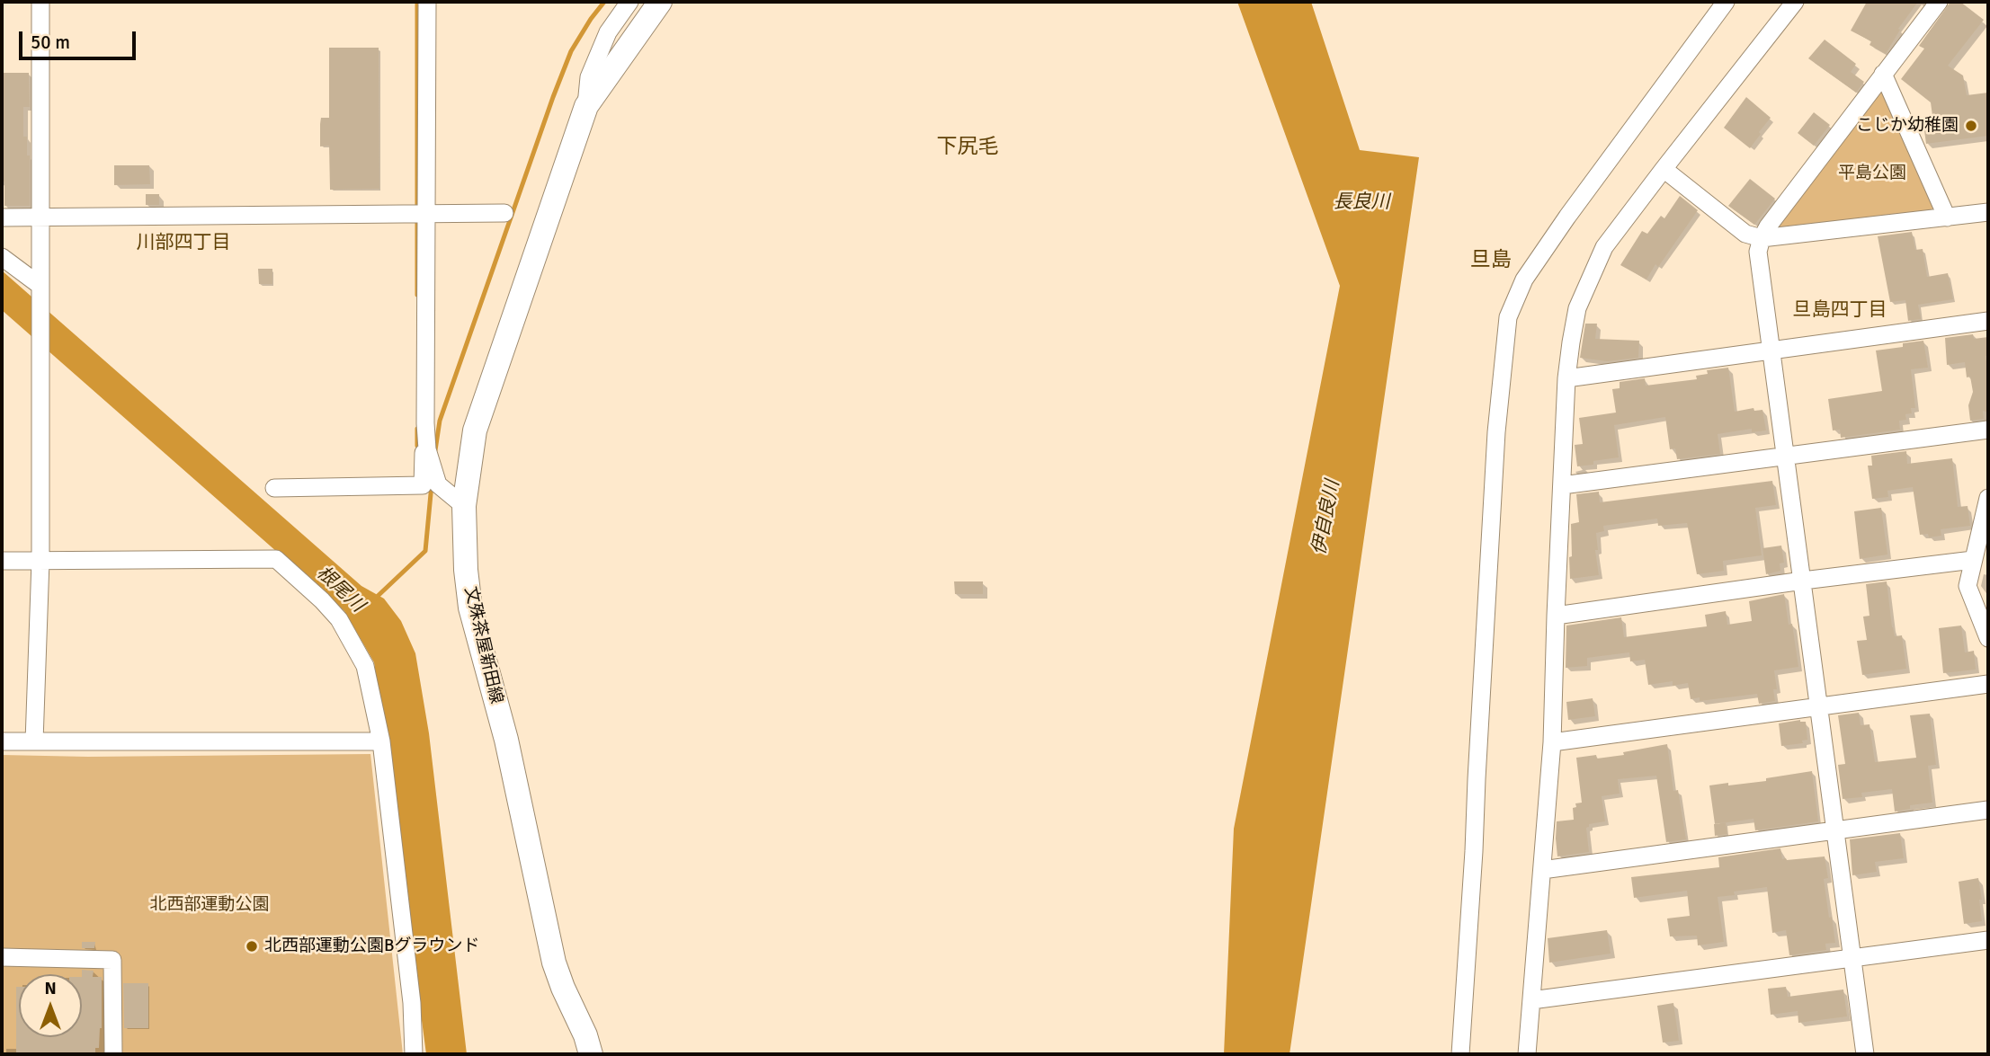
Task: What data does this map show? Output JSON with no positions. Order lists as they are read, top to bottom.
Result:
{
  "streets": {
    "main road": ["文殊茶屋新田線"]
  },
  "districts": [
    "下尻毛",
    "川部四丁目",
    "旦島",
    "旦島四丁目"
  ],
  "water": ["長良川", "伊自良川", "根尾川"],
  "parks": ["平島公園", "北西部運動公園"],
  "places": ["こじか幼稚園", "北西部運動公園Bグラウンド"],
  "scale_bar": "50 m",
  "north": "top"
}
